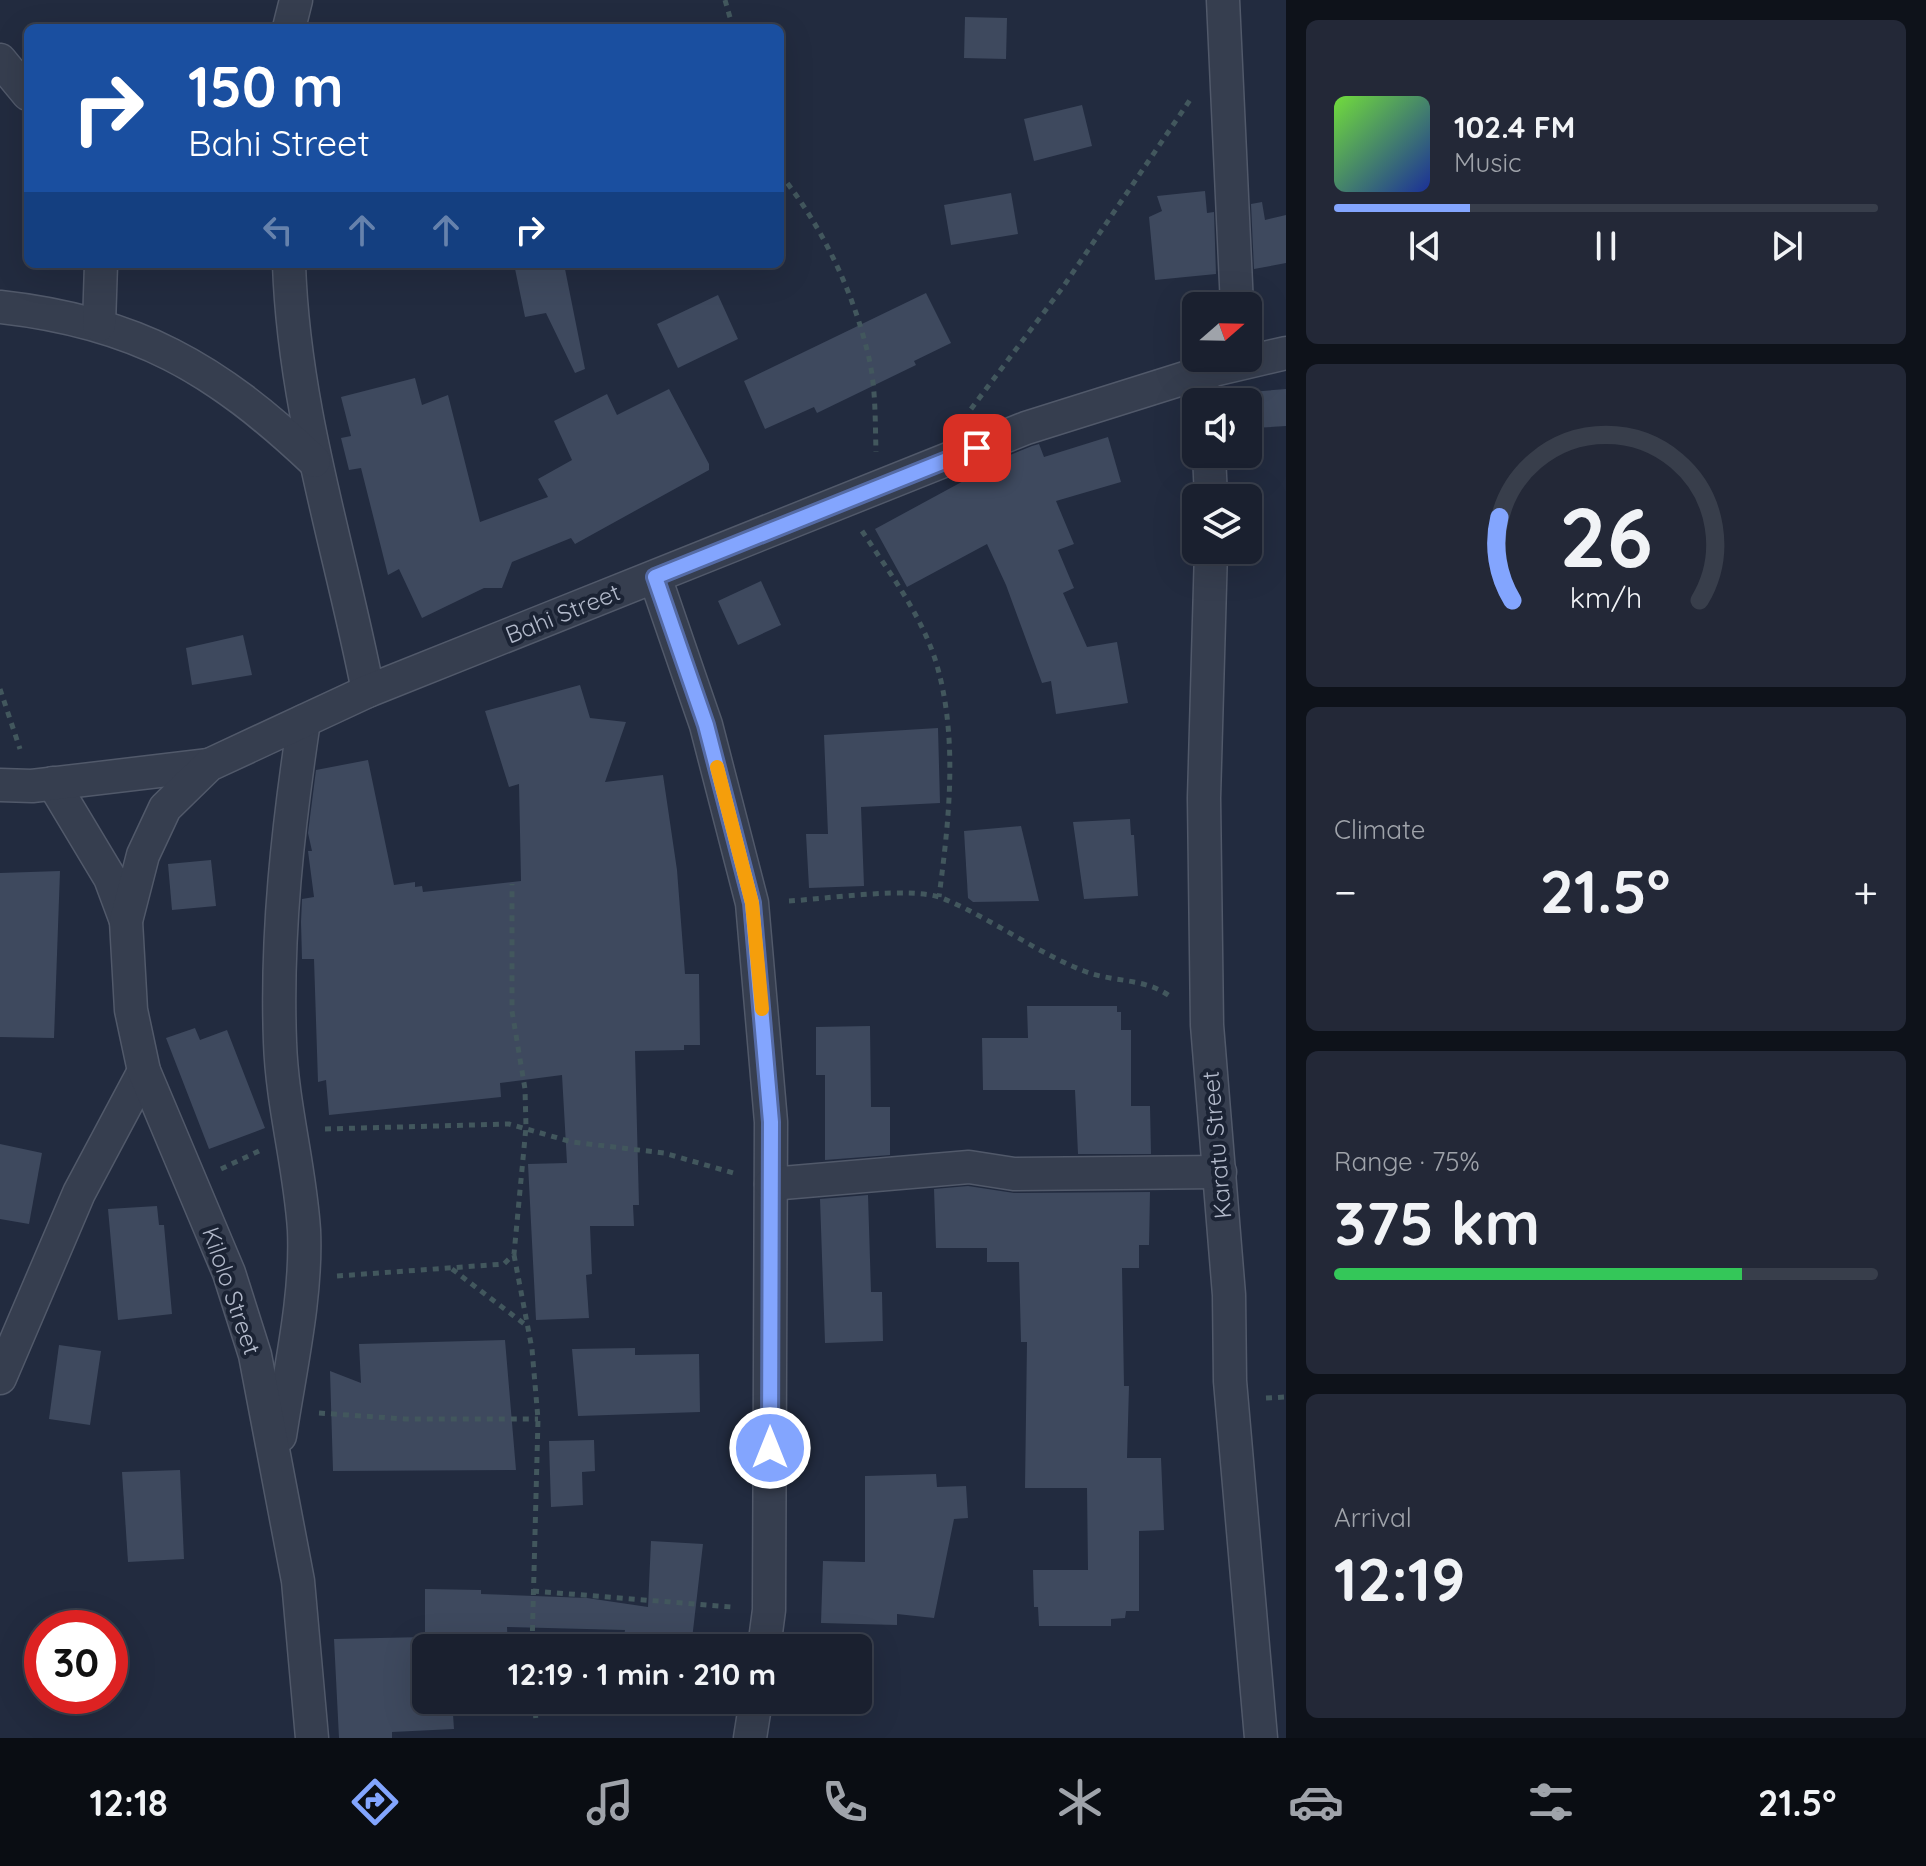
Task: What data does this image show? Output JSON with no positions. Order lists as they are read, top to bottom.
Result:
{
  "streets": {
    "street": ["Bahi Street", "Karatu Street", "Kilolo Street"]
  },
  "crossings": [
    ["Bahi Street", "Kilolo Street"]
  ],
  "north": "right",
  "page": {
    "turn": ["150 m", "Bahi Street"],
    "song": ["102.4 FM", "Music"],
    "tile": [
      "Climate",
      ["Range · 75%", "375 km"],
      ["Arrival", "12:19"]
    ],
    "heat": ["−", "21.5°", "+"],
    "limit": "30",
    "trip": "12:19 · 1 min · 210 m",
    "tabs": ["12:18", "21.5°"],
    "gauge": ["26", "km/h"]
  }
}
